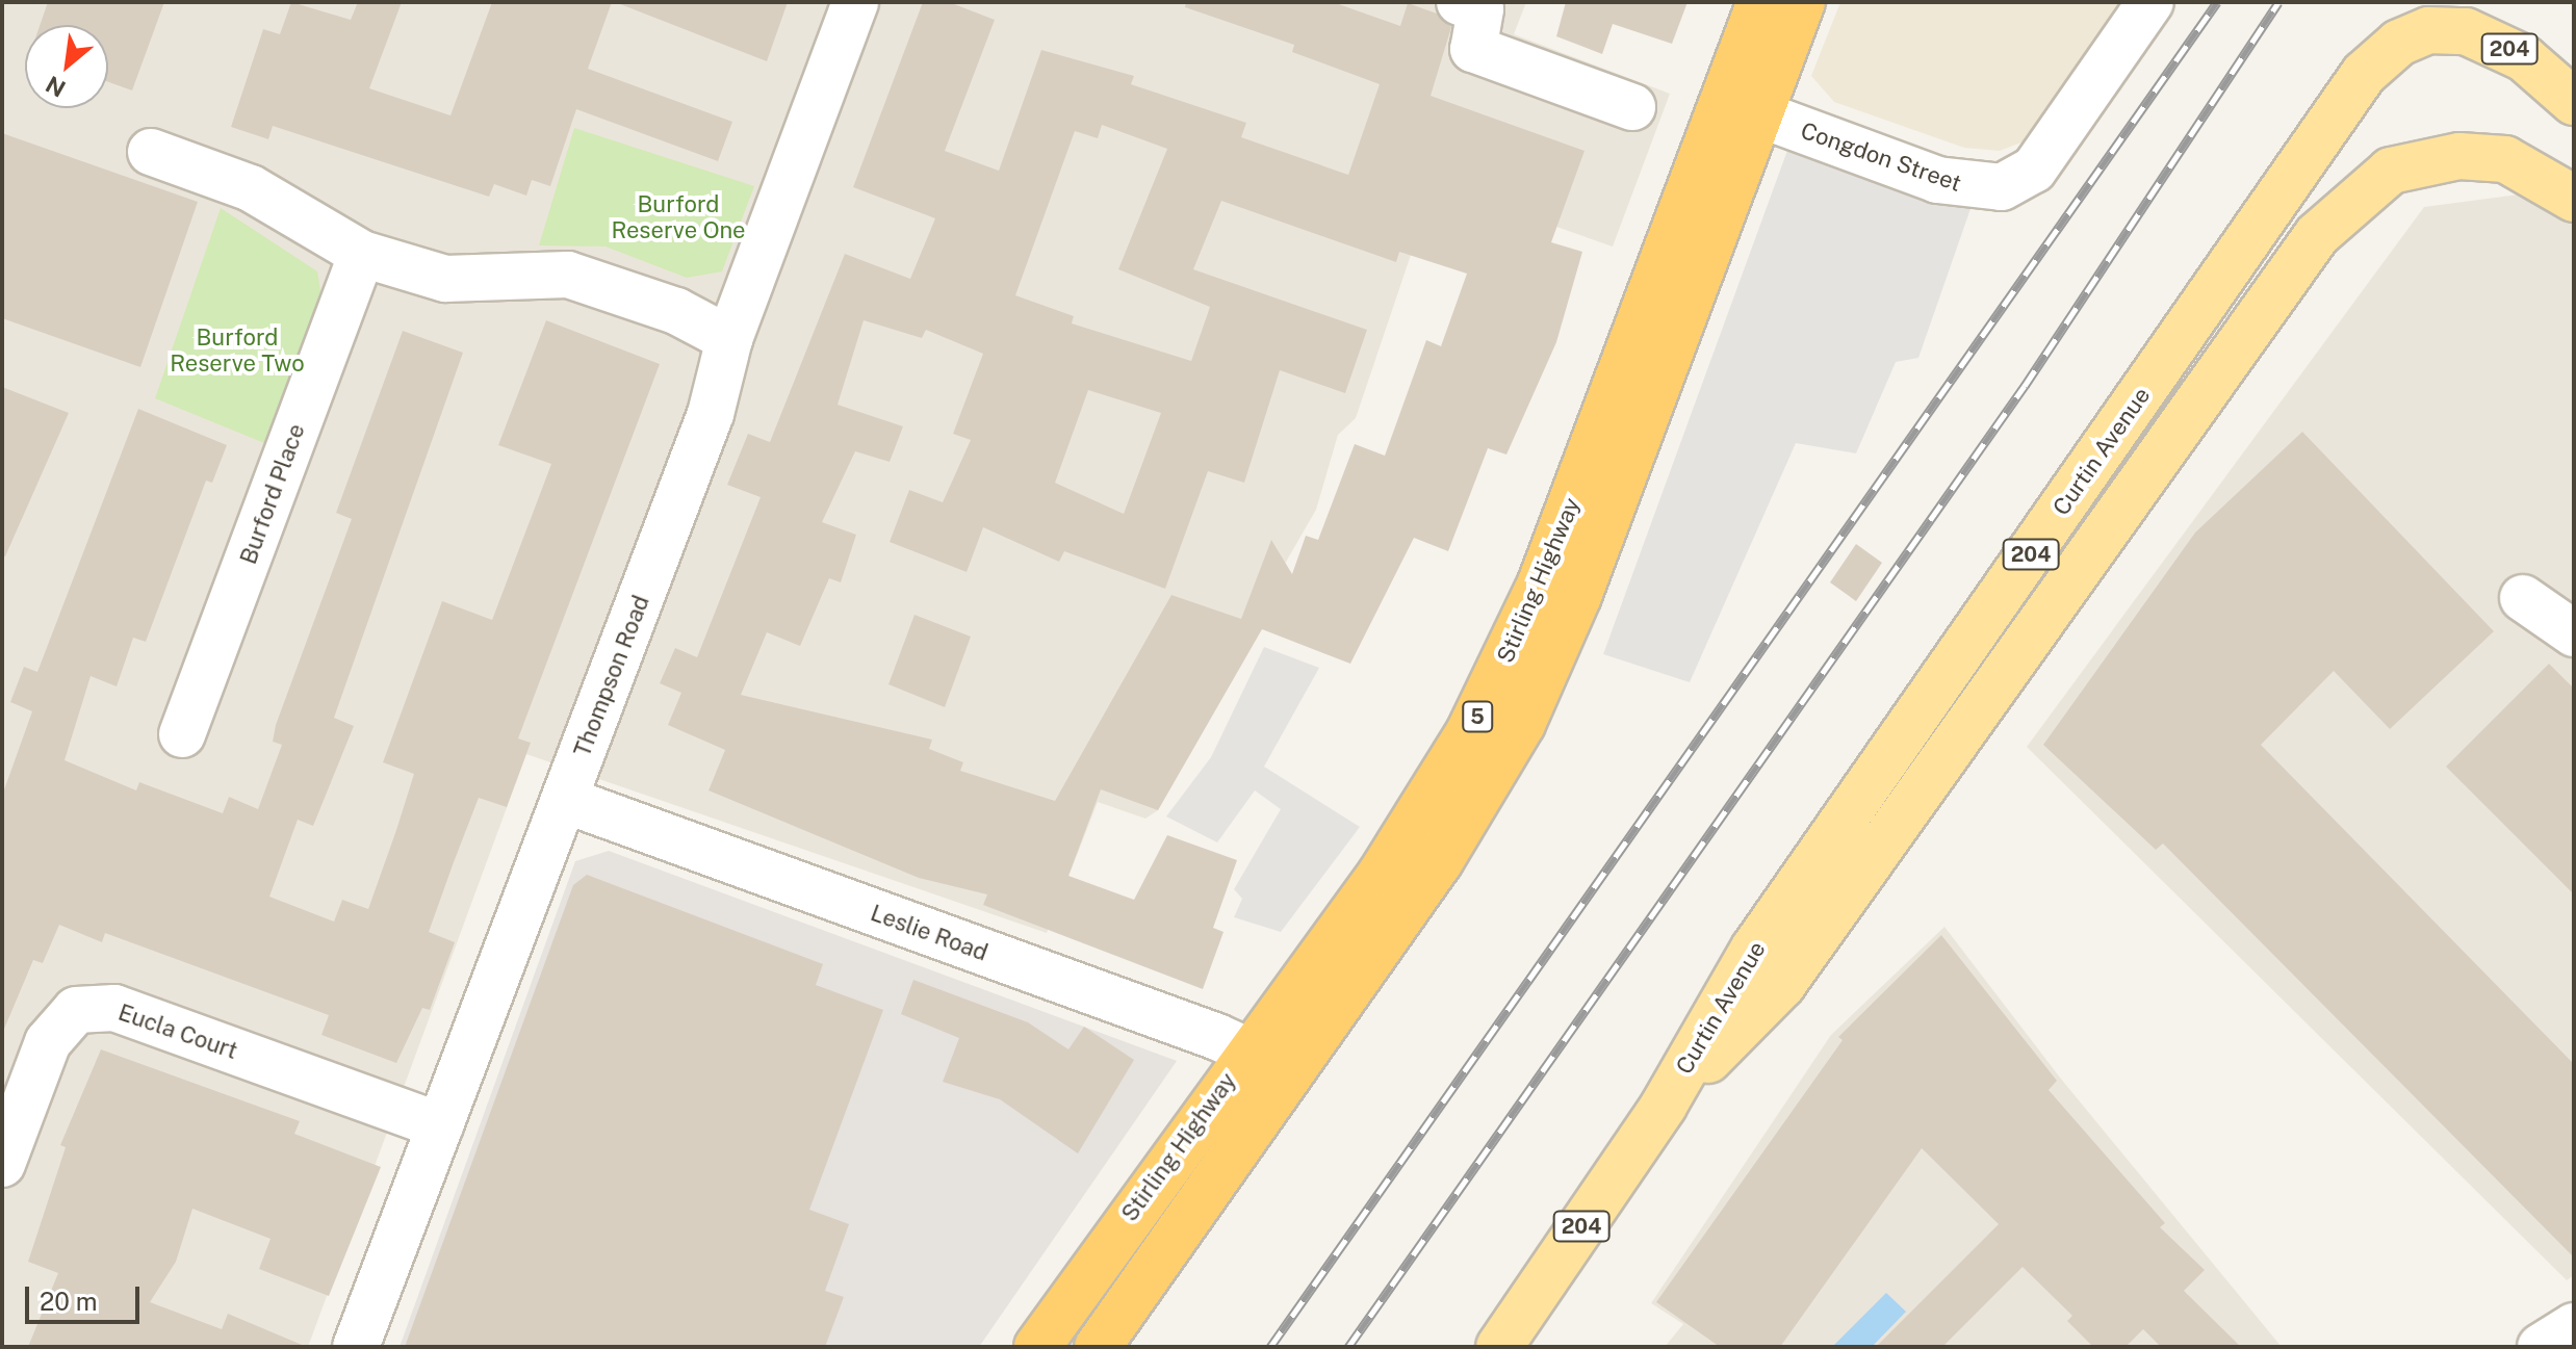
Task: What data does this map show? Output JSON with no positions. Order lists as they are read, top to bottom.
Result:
{
  "streets": {
    "highway": ["Stirling Highway", "5"],
    "main road": ["204", "Curtin Avenue"],
    "street": [
      "Congdon Street",
      "Burford Place",
      "Thompson Road",
      "Leslie Road",
      "Eucla Court"
    ]
  },
  "crossings": [
    ["Congdon Street", "Stirling Highway"],
    ["Stirling Highway", "Leslie Road"],
    ["Thompson Road", "Leslie Road"],
    ["Thompson Road", "Eucla Court"]
  ],
  "parks": ["Burford Reserve One", "Burford Reserve Two"],
  "scale_bar": "20 m",
  "north": "bottom left"
}
